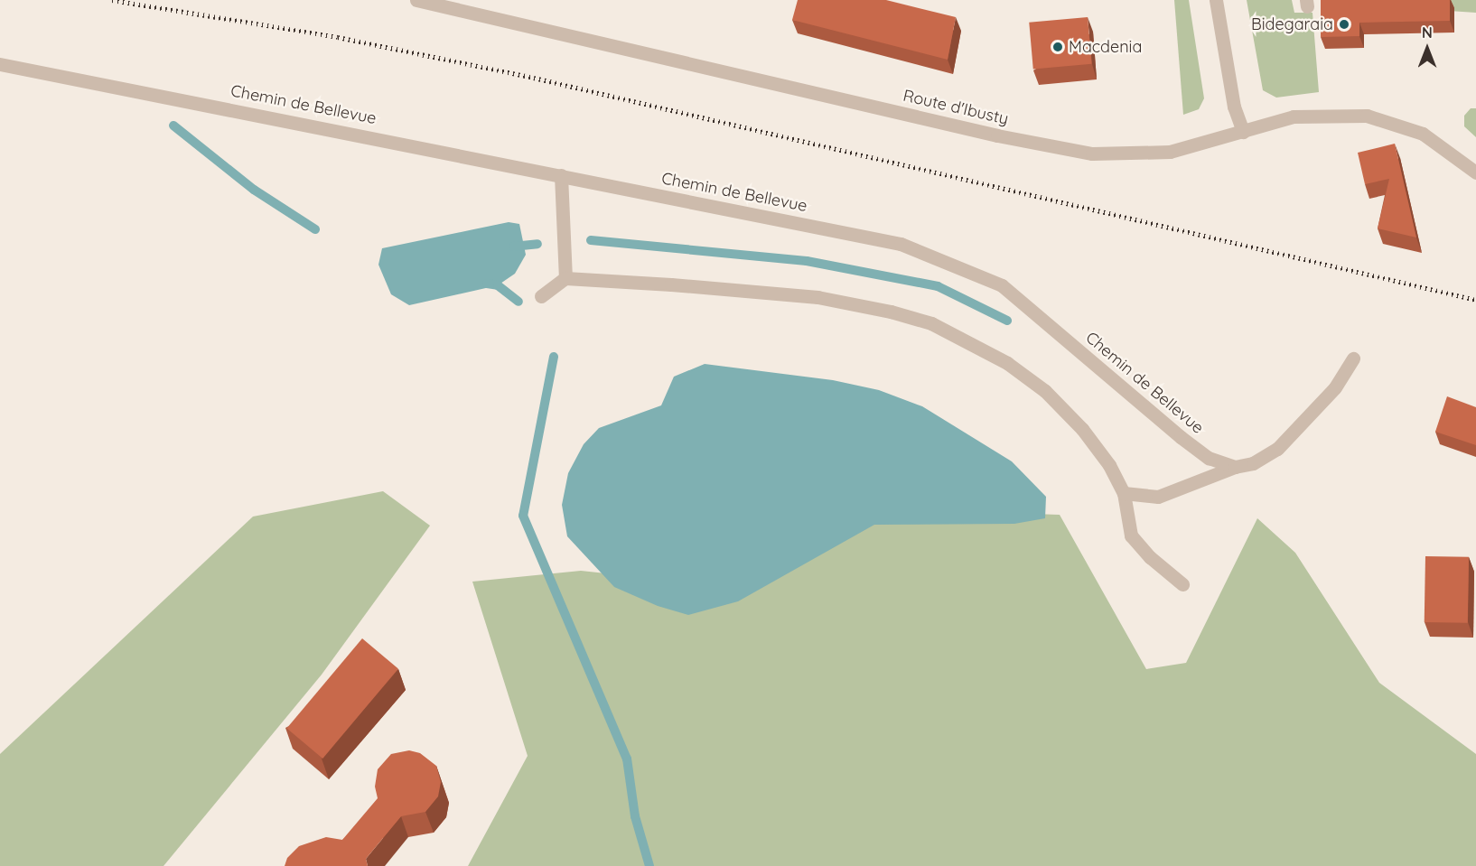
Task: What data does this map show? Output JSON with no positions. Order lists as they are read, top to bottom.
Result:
{
  "streets": {
    "street": ["Chemin de Bellevue", "Route d'Ibusty"]
  },
  "places": ["Bidegaraia", "Macdenia"],
  "north": "top"
}
